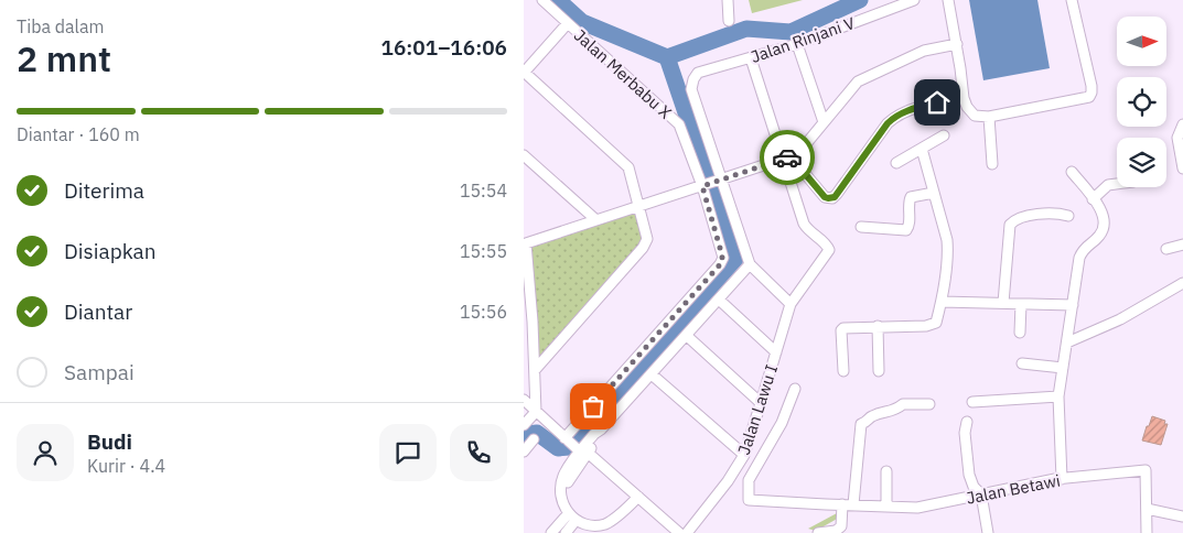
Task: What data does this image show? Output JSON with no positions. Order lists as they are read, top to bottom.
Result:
{
  "streets": {
    "street": [
      "Jalan Rinjani V",
      "Jalan Merbabu X",
      "Jalan Lawu I",
      "Jalan Betawi"
    ]
  },
  "north": "right",
  "page": {
    "heading": ["2 mnt", "Tiba dalam", "16:01–16:06"],
    "panel": ["Budi", "Kurir · 4.4"],
    "bar": "Diantar · 160 m",
    "list": [
      ["Diterima", "15:54"],
      ["Disiapkan", "15:55"],
      ["Diantar", "15:56"],
      "Sampai"
    ]
  }
}
